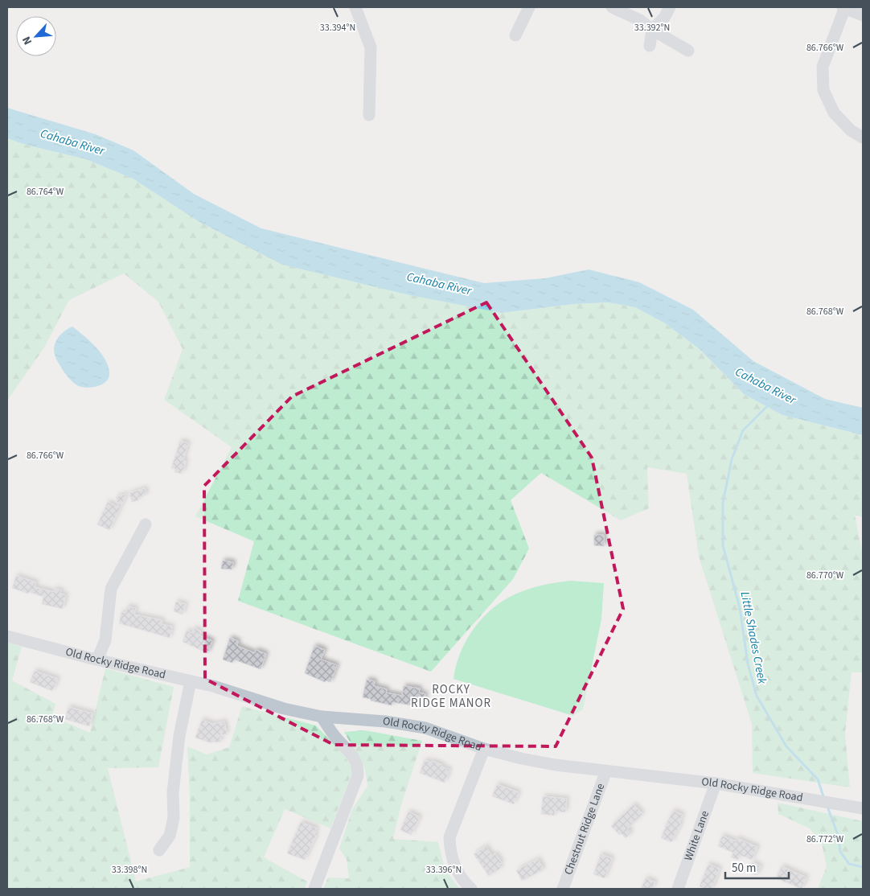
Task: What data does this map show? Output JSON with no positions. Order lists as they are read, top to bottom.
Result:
{
  "streets": {
    "street": ["Old Rocky Ridge Road", "Chestnut Ridge Lane", "White Lane"]
  },
  "crossings": [
    ["Old Rocky Ridge Road", "Chestnut Ridge Lane"],
    ["Old Rocky Ridge Road", "White Lane"]
  ],
  "districts": ["ROCKY RIDGE MANOR"],
  "water": ["Cahaba River", "Little Shades Creek"],
  "scale_bar": "50 m",
  "north": "bottom left",
  "coordinates": [
    "33.392°N",
    "33.394°N",
    "86.766°W",
    "86.764°W",
    "86.768°W",
    "86.770°W",
    "86.772°W",
    "33.398°N",
    "33.396°N"
  ]
}
